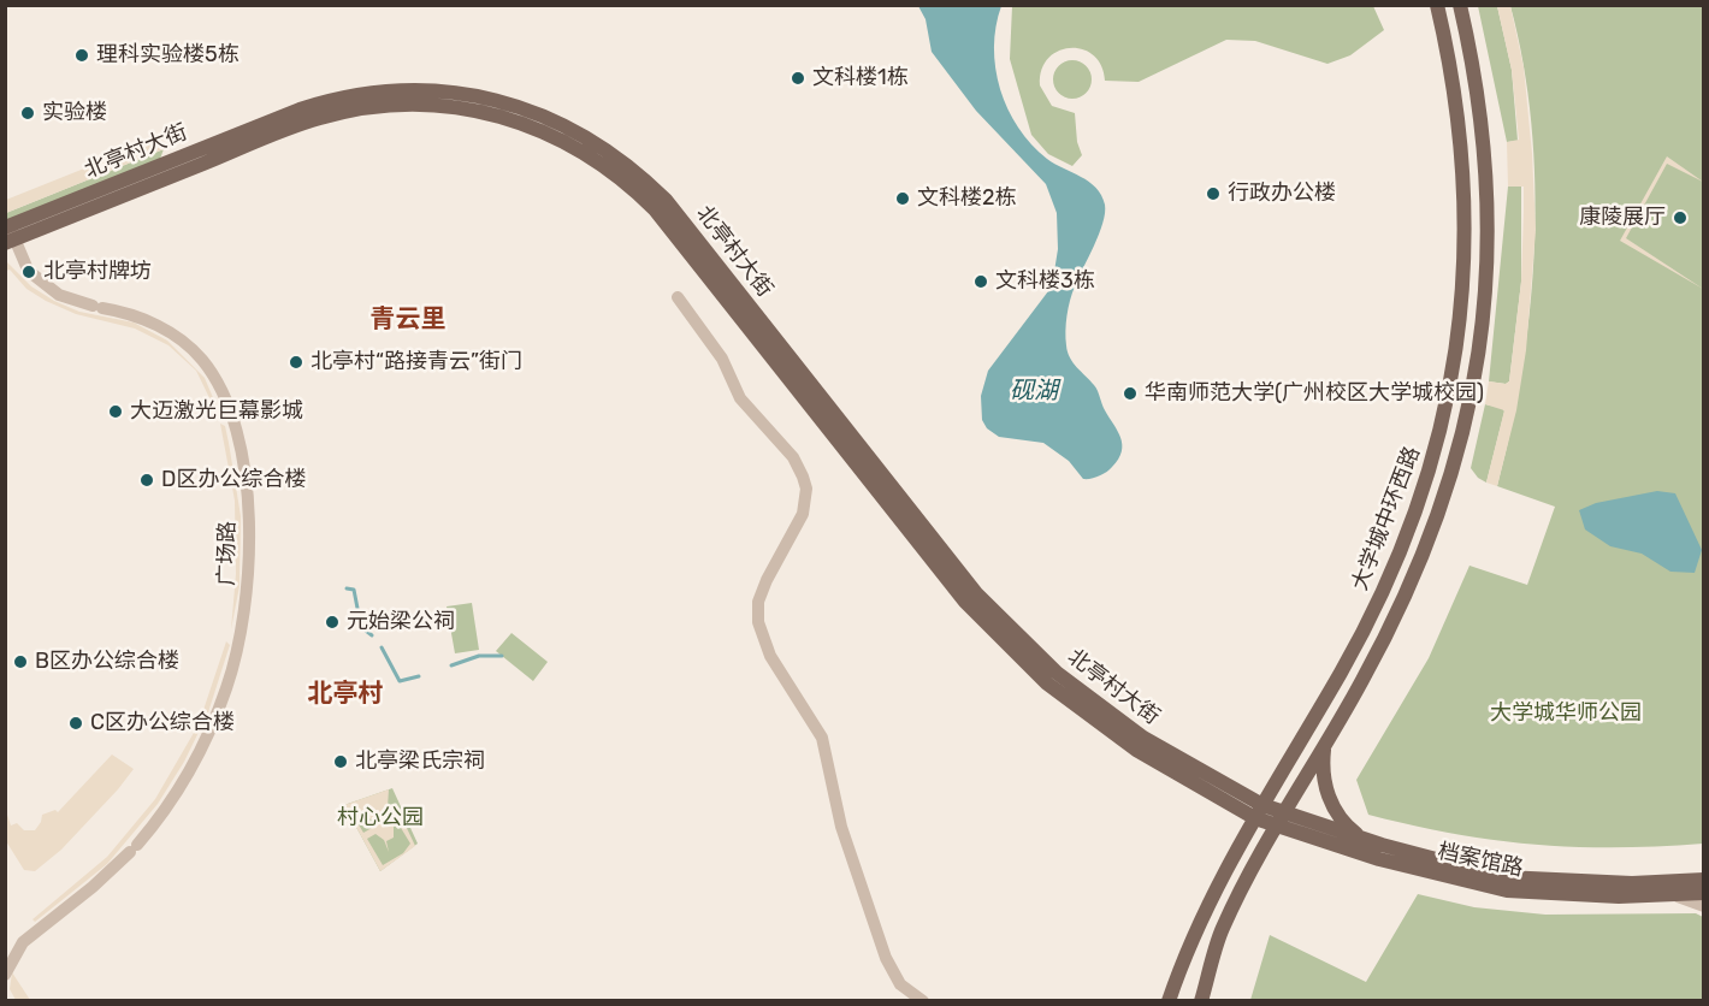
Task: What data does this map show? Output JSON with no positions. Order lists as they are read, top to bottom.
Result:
{
  "streets": {
    "main road": ["北亭村大街", "大学城中环西路", "档案馆路"],
    "street": ["广场路"]
  },
  "crossings": [
    ["北亭村大街", "大学城中环西路"],
    ["北亭村大街", "广场路"],
    ["北亭村大街", "档案馆路"],
    ["大学城中环西路", "档案馆路"]
  ],
  "districts": ["青云里", "北亭村"],
  "water": ["砚湖"],
  "parks": ["大学城华师公园", "村心公园"],
  "places": [
    "理科实验楼5栋",
    "文科楼1栋",
    "实验楼",
    "行政办公楼",
    "文科楼2栋",
    "康陵展厅",
    "北亭村牌坊",
    "文科楼3栋",
    "北亭村“路接青云”街门",
    "华南师范大学(广州校区大学城校园)",
    "大迈激光巨幕影城",
    "D区办公综合楼",
    "元始梁公祠",
    "B区办公综合楼",
    "C区办公综合楼",
    "北亭梁氏宗祠"
  ]
}
